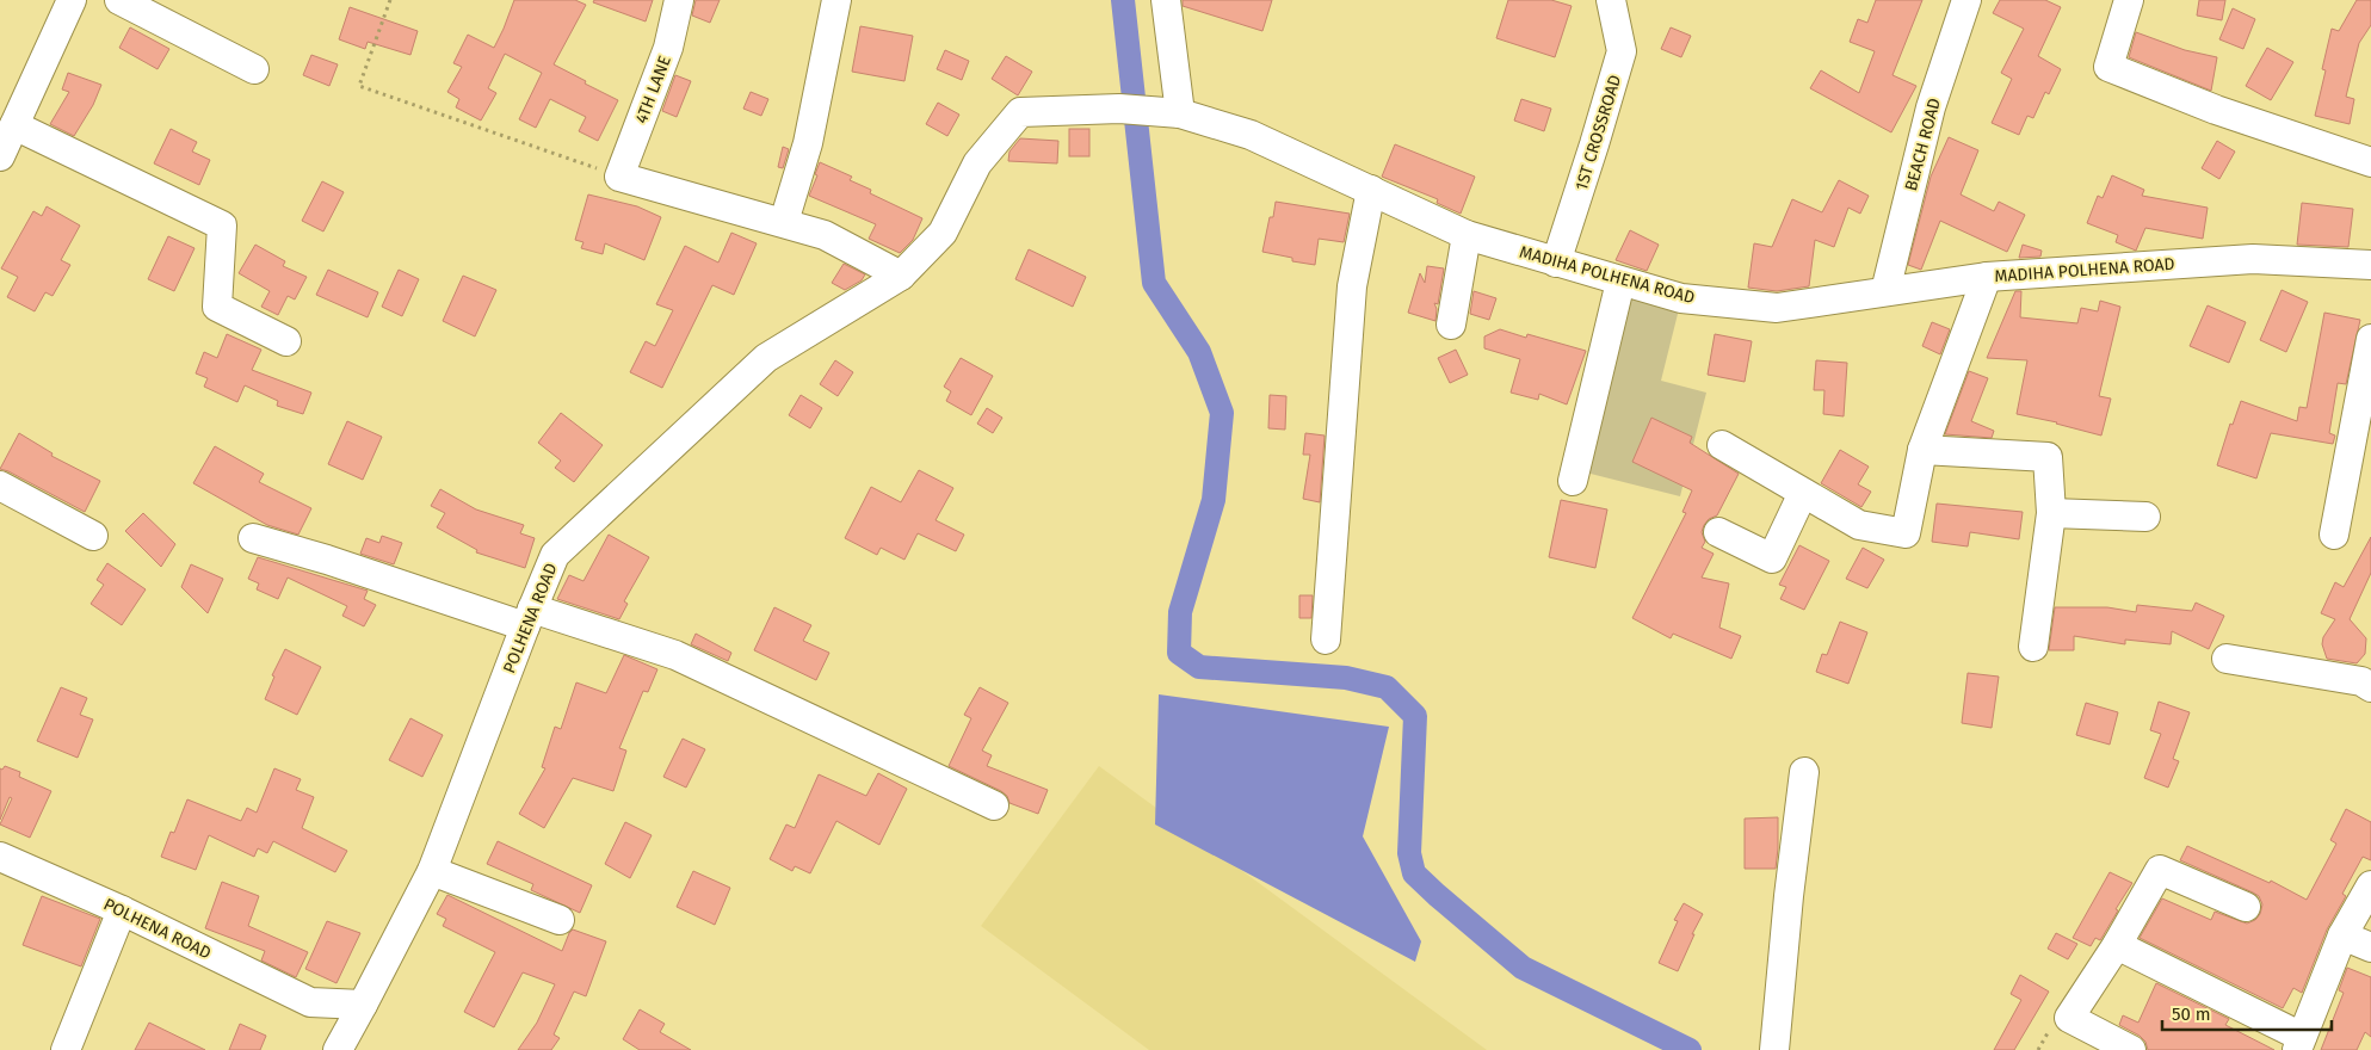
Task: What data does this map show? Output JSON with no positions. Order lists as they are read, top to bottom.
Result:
{
  "streets": {
    "street": [
      "4TH LANE",
      "1ST CROSSROAD",
      "BEACH ROAD",
      "MADIHA POLHENA ROAD",
      "POLHENA ROAD"
    ]
  },
  "crossings": [
    ["1ST CROSSROAD", "MADIHA POLHENA ROAD"],
    ["BEACH ROAD", "MADIHA POLHENA ROAD"],
    ["MADIHA POLHENA ROAD", "POLHENA ROAD"]
  ],
  "scale_bar": "50 m"
}
